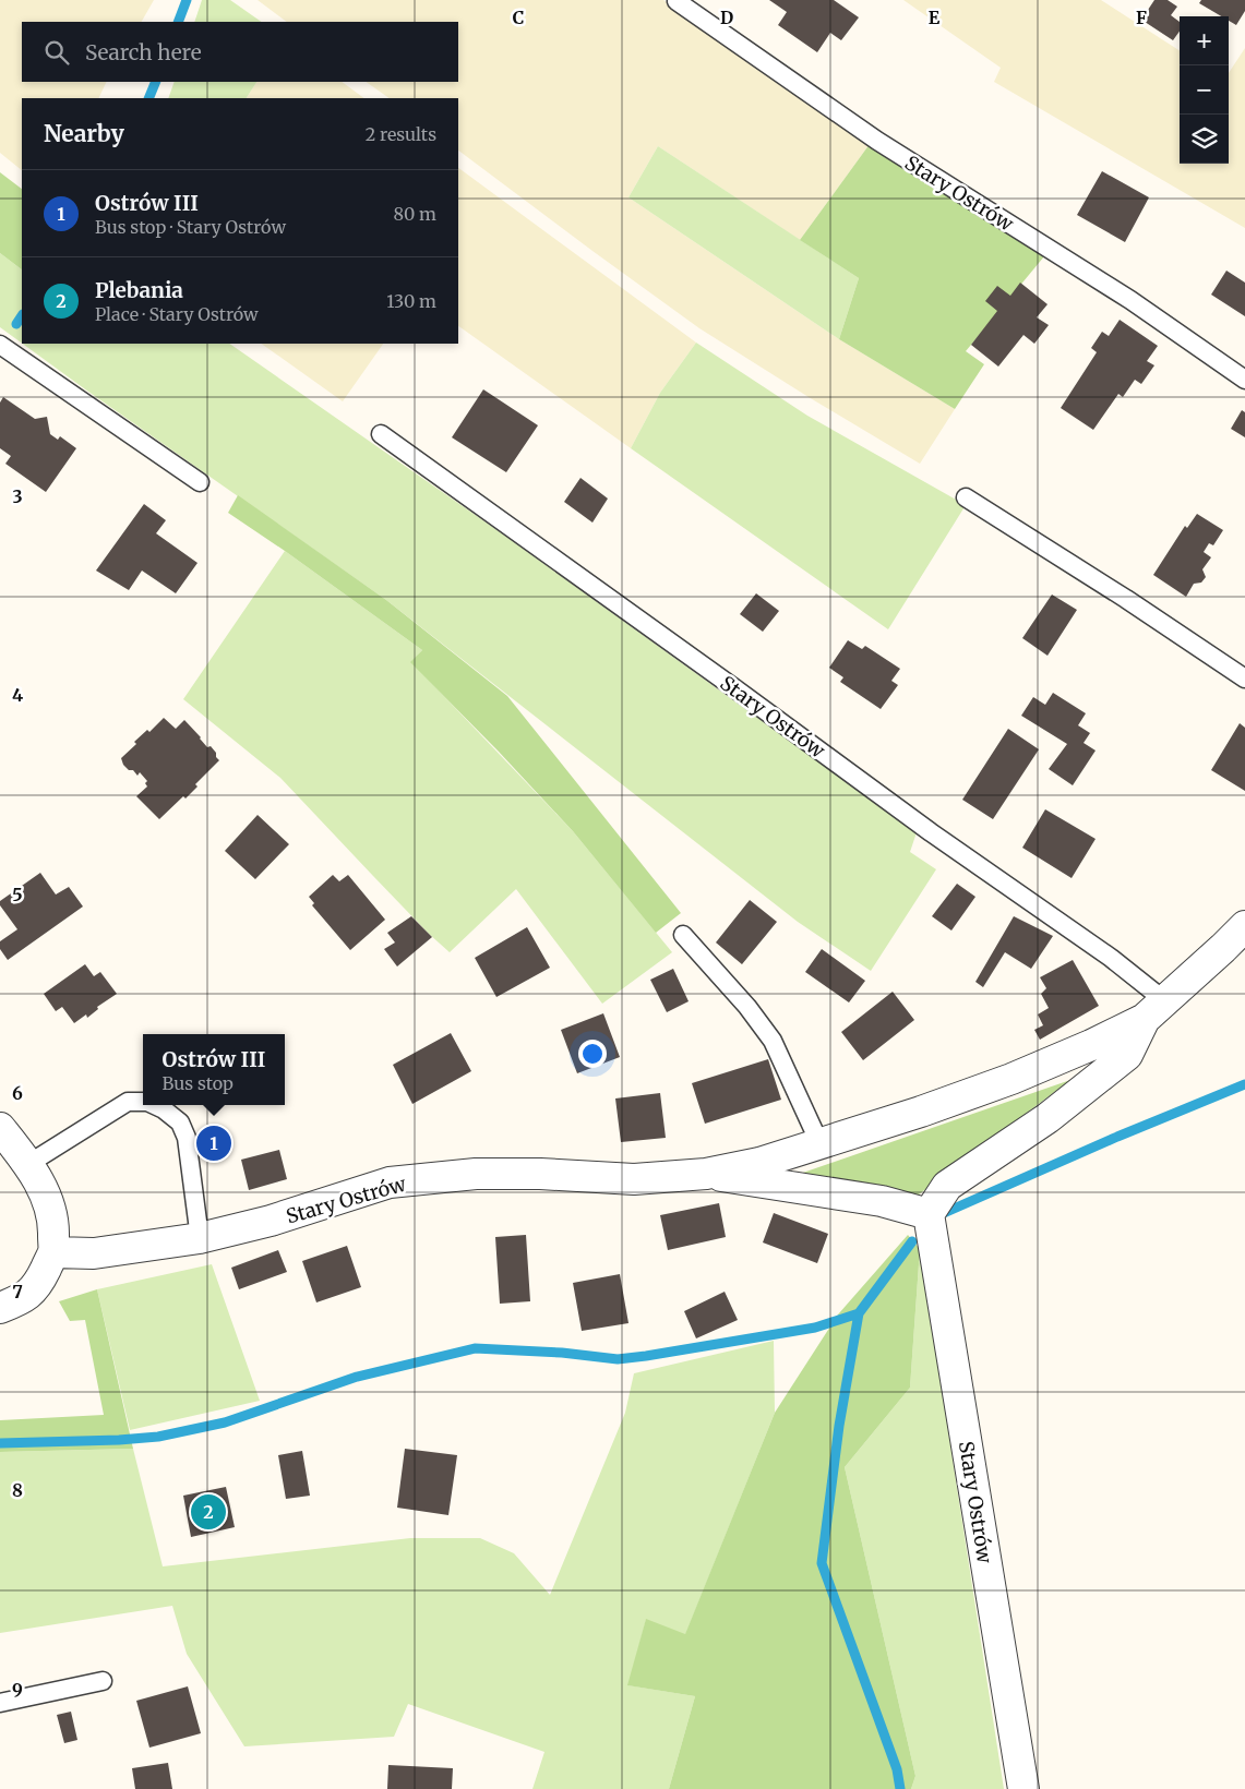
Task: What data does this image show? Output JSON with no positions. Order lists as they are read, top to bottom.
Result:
{
  "streets": {
    "street": ["Stary Ostrów"]
  },
  "page": {
    "map_buttons": ["+", "−"],
    "search": "Search here",
    "heading": ["Nearby", "2 results"],
    "list": [
      {
        "mark": "1",
        "name": "Ostrów III",
        "note": "Bus stop · Stary Ostrów",
        "value": "80 m"
      },
      {
        "mark": "2",
        "name": "Plebania",
        "note": "Place · Stary Ostrów",
        "value": "130 m"
      }
    ],
    "popup": ["Ostrów III", "Bus stop"],
    "pins": ["1", "2"]
  },
  "grid": {
    "columns": [
      "C",
      "D",
      "E",
      "F"
    ],
    "rows": [
      "3",
      "4",
      "5",
      "6",
      "7",
      "8",
      "9"
    ]
  }
}
